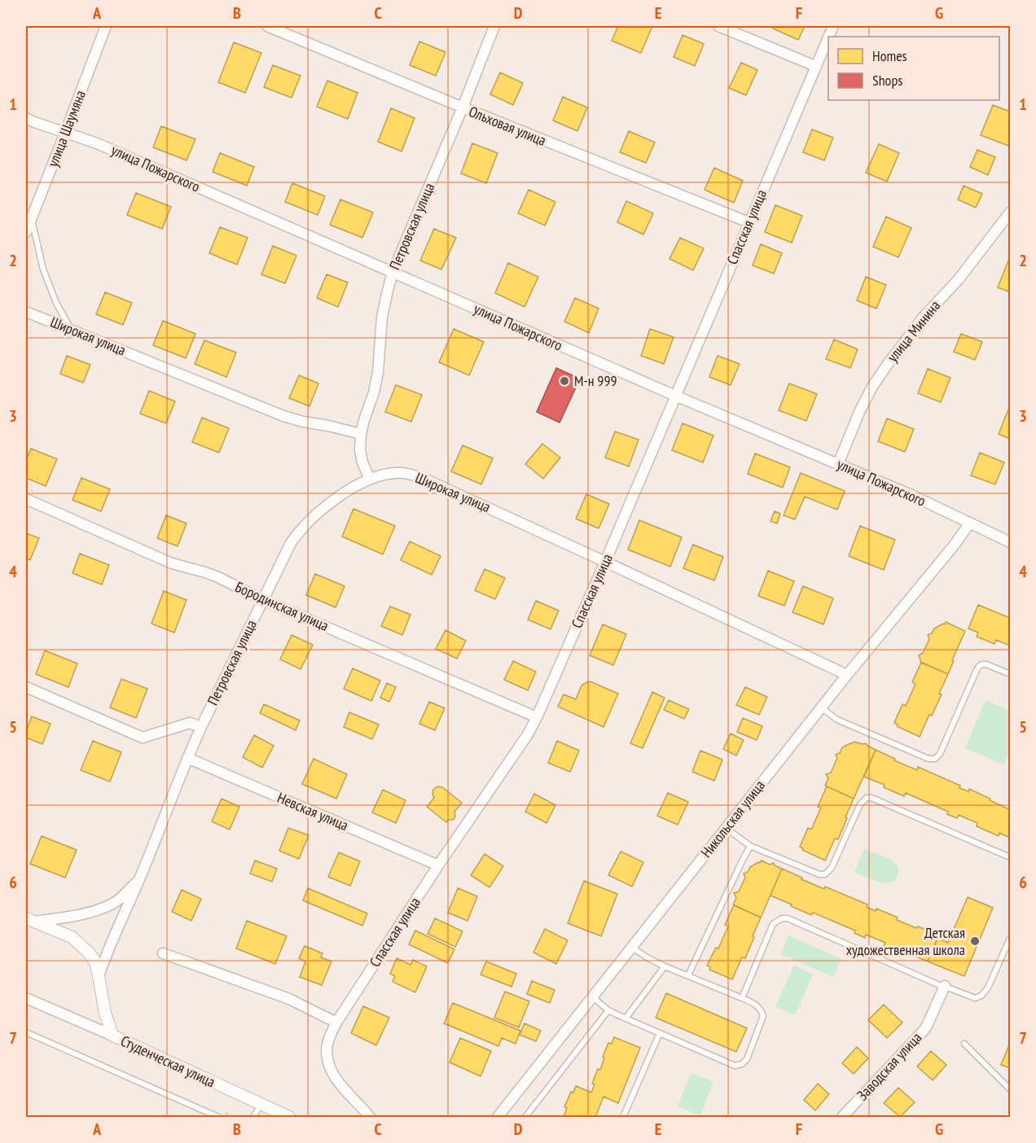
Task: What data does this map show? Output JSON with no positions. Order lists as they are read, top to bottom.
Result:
{
  "streets": {
    "street": [
      "Ольховая улица",
      "улица Шаумяна",
      "улица Пожарского",
      "Петровская улица",
      "Спасская улица",
      "улица Минина",
      "Широкая улица",
      "Бородинская улица",
      "Невская улица",
      "Никольская улица",
      "Студенческая улица",
      "Заводская улица"
    ]
  },
  "crossings": [
    ["Ольховая улица", "Петровская улица"],
    ["Ольховая улица", "Спасская улица"],
    ["улица Шаумяна", "улица Пожарского"],
    ["улица Пожарского", "Петровская улица"],
    ["улица Пожарского", "Спасская улица"],
    ["улица Пожарского", "улица Минина"],
    ["улица Пожарского", "Никольская улица"],
    ["Петровская улица", "Широкая улица"],
    ["Петровская улица", "Бородинская улица"],
    ["Петровская улица", "Невская улица"],
    ["Петровская улица", "Студенческая улица"],
    ["Спасская улица", "Широкая улица"],
    ["Спасская улица", "Бородинская улица"],
    ["Спасская улица", "Невская улица"],
    ["Широкая улица", "Никольская улица"]
  ],
  "places": ["М-н 999", "Детская художественная школа"],
  "legend": ["Homes", "Shops"],
  "grid": {
    "columns": [
      "A",
      "B",
      "C",
      "D",
      "E",
      "F",
      "G"
    ],
    "rows": [
      "1",
      "2",
      "3",
      "4",
      "5",
      "6",
      "7"
    ]
  }
}
